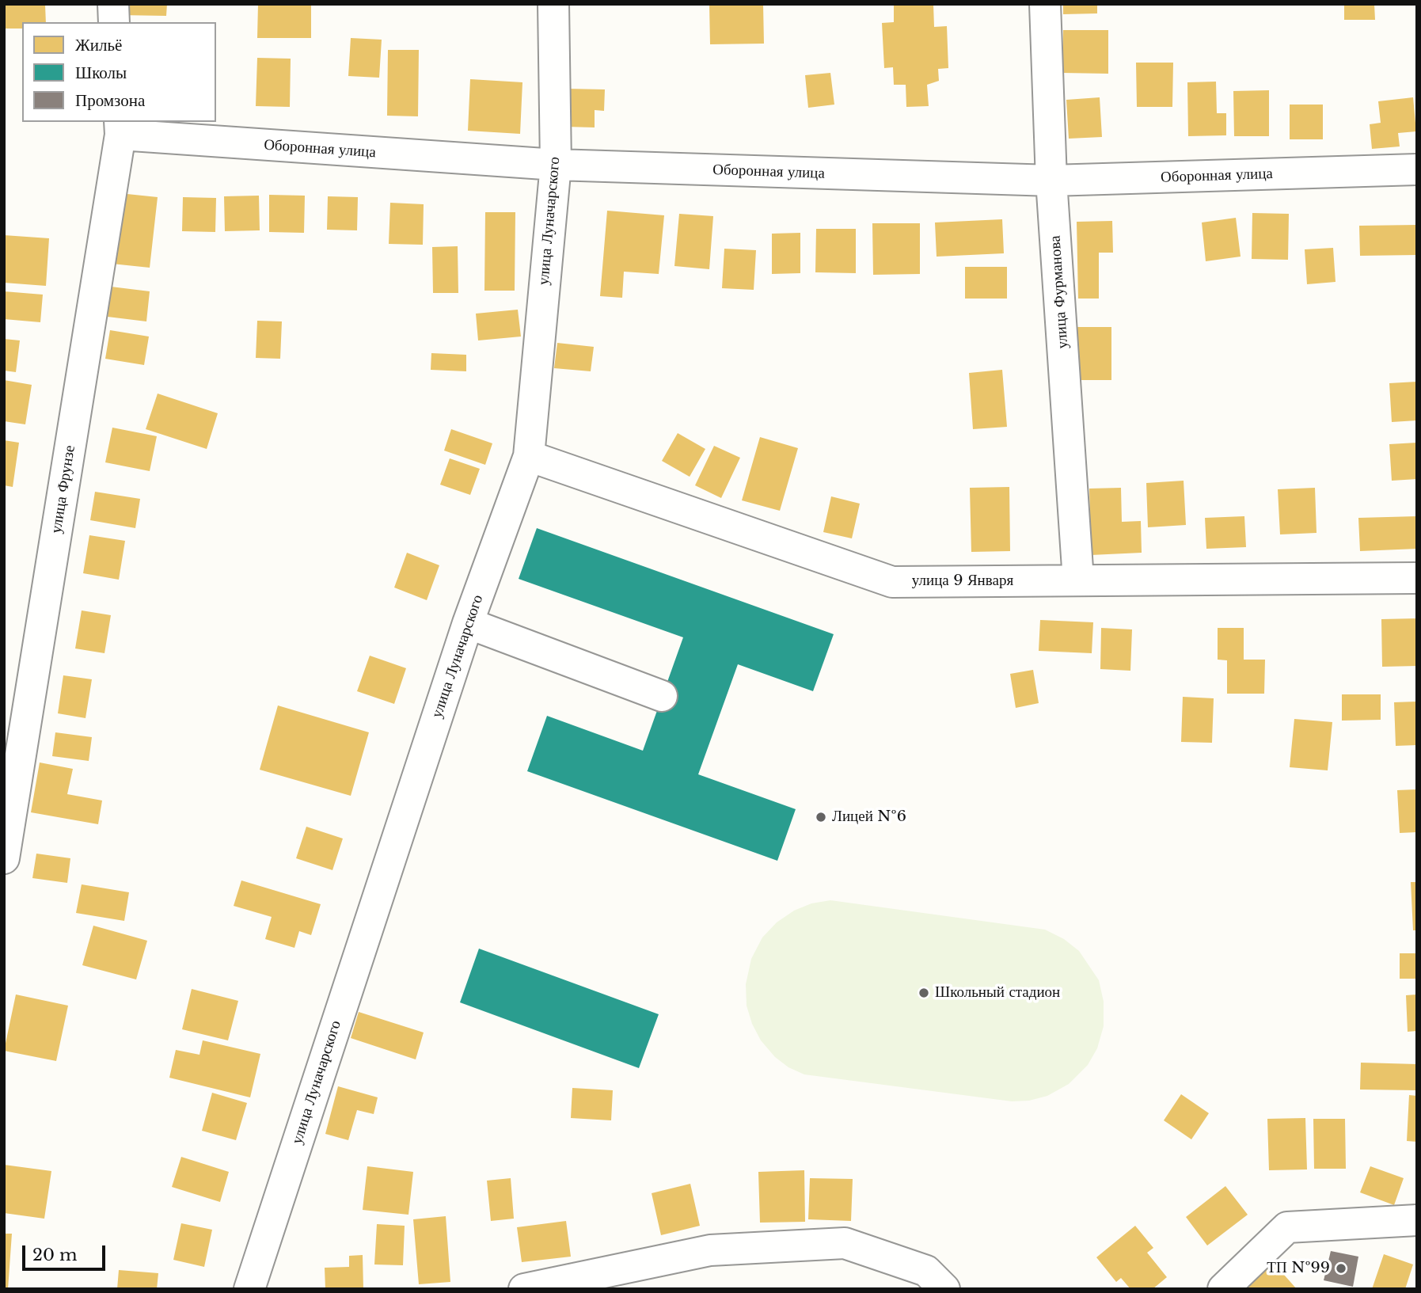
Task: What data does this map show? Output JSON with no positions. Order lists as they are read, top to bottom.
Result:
{
  "streets": {
    "street": [
      "Оборонная улица",
      "улица Луначарского",
      "улица Фурманова",
      "улица Фрунзе",
      "улица 9 Января"
    ]
  },
  "crossings": [
    ["Оборонная улица", "улица Луначарского"],
    ["Оборонная улица", "улица Фурманова"],
    ["Оборонная улица", "улица Фрунзе"],
    ["улица Луначарского", "улица 9 Января"],
    ["улица Фурманова", "улица 9 Января"]
  ],
  "places": ["Лицей №6", "Школьный стадион", "ТП №99"],
  "legend": ["Жильё", "Школы", "Промзона"],
  "scale_bar": "20 m"
}
